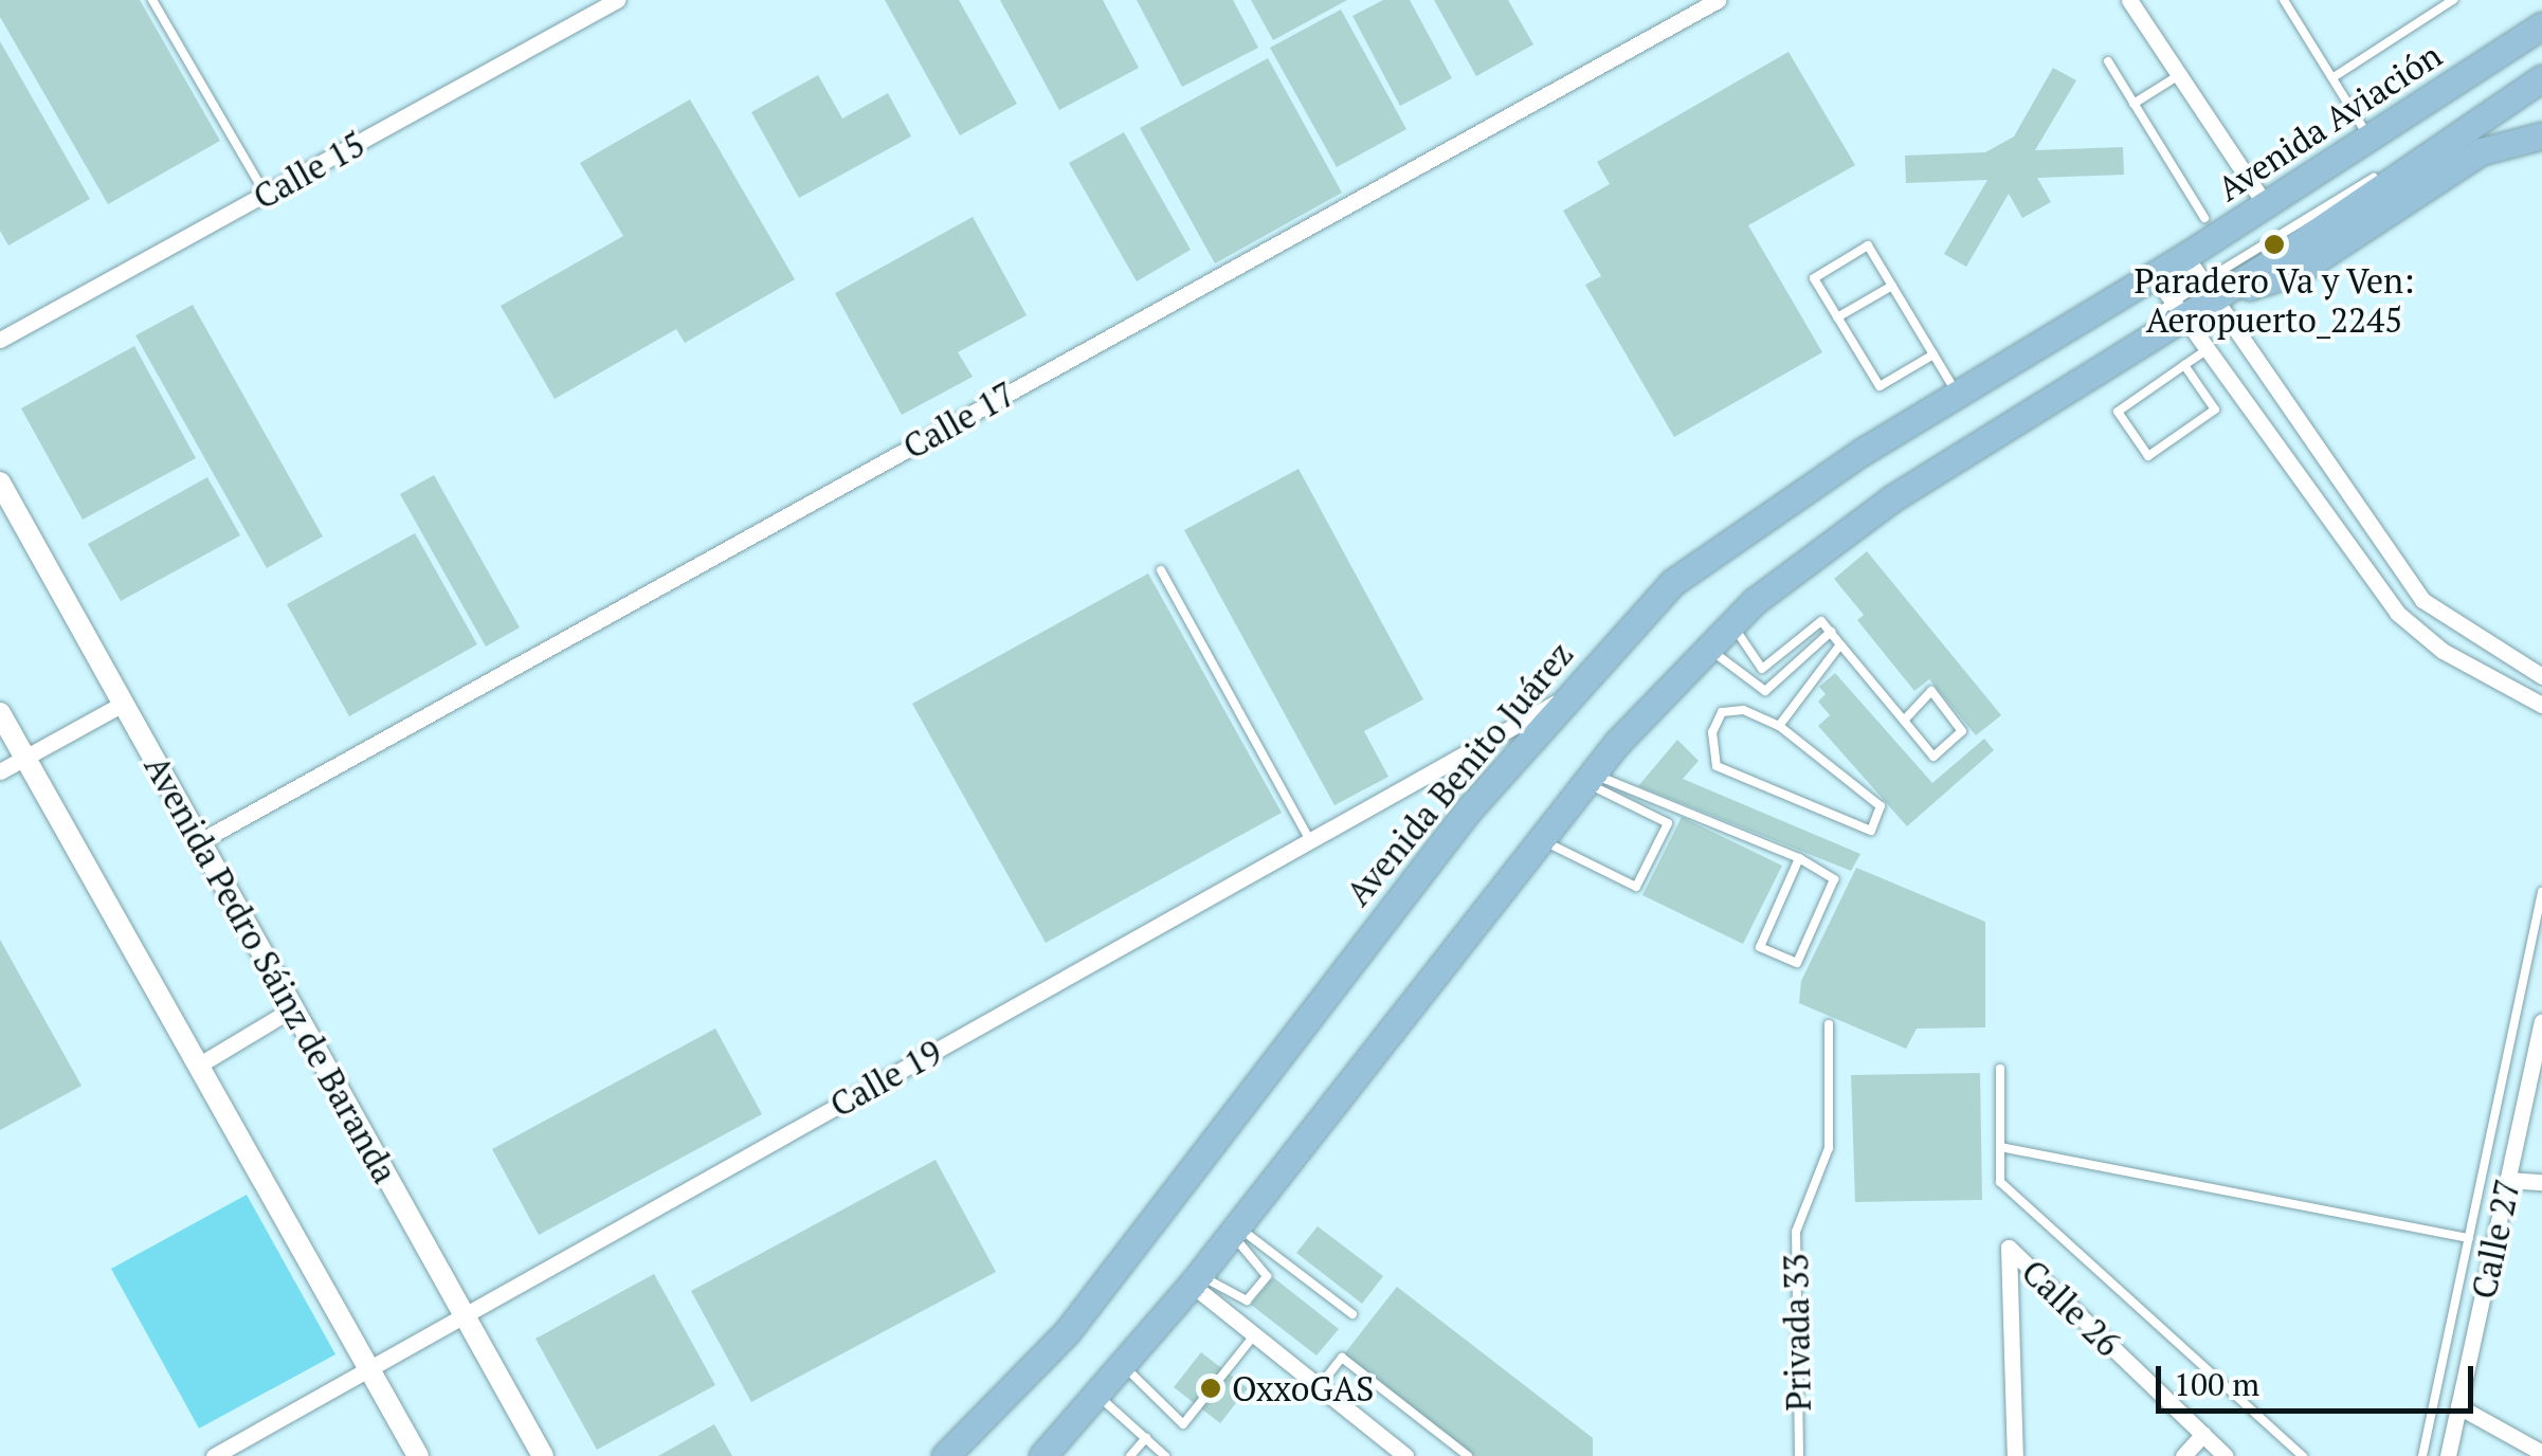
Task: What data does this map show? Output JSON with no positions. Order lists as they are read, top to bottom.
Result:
{
  "streets": {
    "main road": ["Avenida Aviación", "Avenida Benito Juárez"],
    "street": [
      "Calle 15",
      "Calle 17",
      "Avenida Pedro Sáinz de Baranda",
      "Calle 19",
      "Calle 27",
      "Calle 26"
    ],
    "lane": ["Privada 33"]
  },
  "crossings": [
    ["Avenida Aviación", "Avenida Benito Juárez"],
    ["Calle 17", "Avenida Pedro Sáinz de Baranda"],
    ["Avenida Benito Juárez", "Calle 19"],
    ["Avenida Pedro Sáinz de Baranda", "Calle 19"]
  ],
  "places": ["Paradero Va y Ven: Aeropuerto_2245", "OxxoGAS"],
  "scale_bar": "100 m"
}
